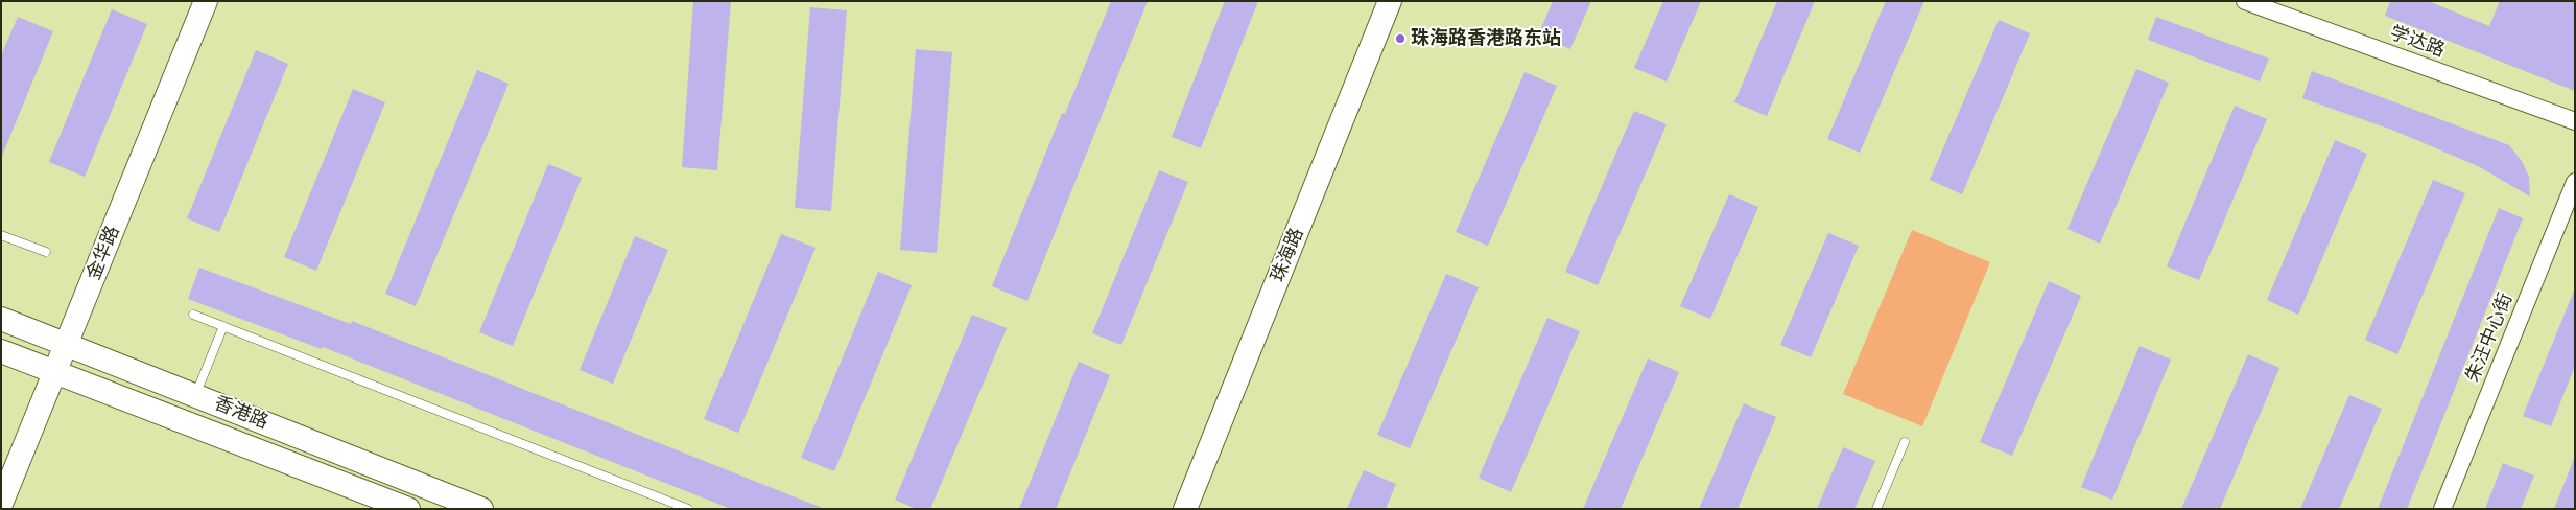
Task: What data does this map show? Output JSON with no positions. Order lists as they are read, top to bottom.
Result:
{
  "streets": {
    "main road": ["金华路", "珠海路", "香港路"],
    "street": ["学达路", "朱汪中心街"]
  },
  "crossings": [
    ["金华路", "香港路"]
  ],
  "places": ["珠海路香港路东站"]
}
